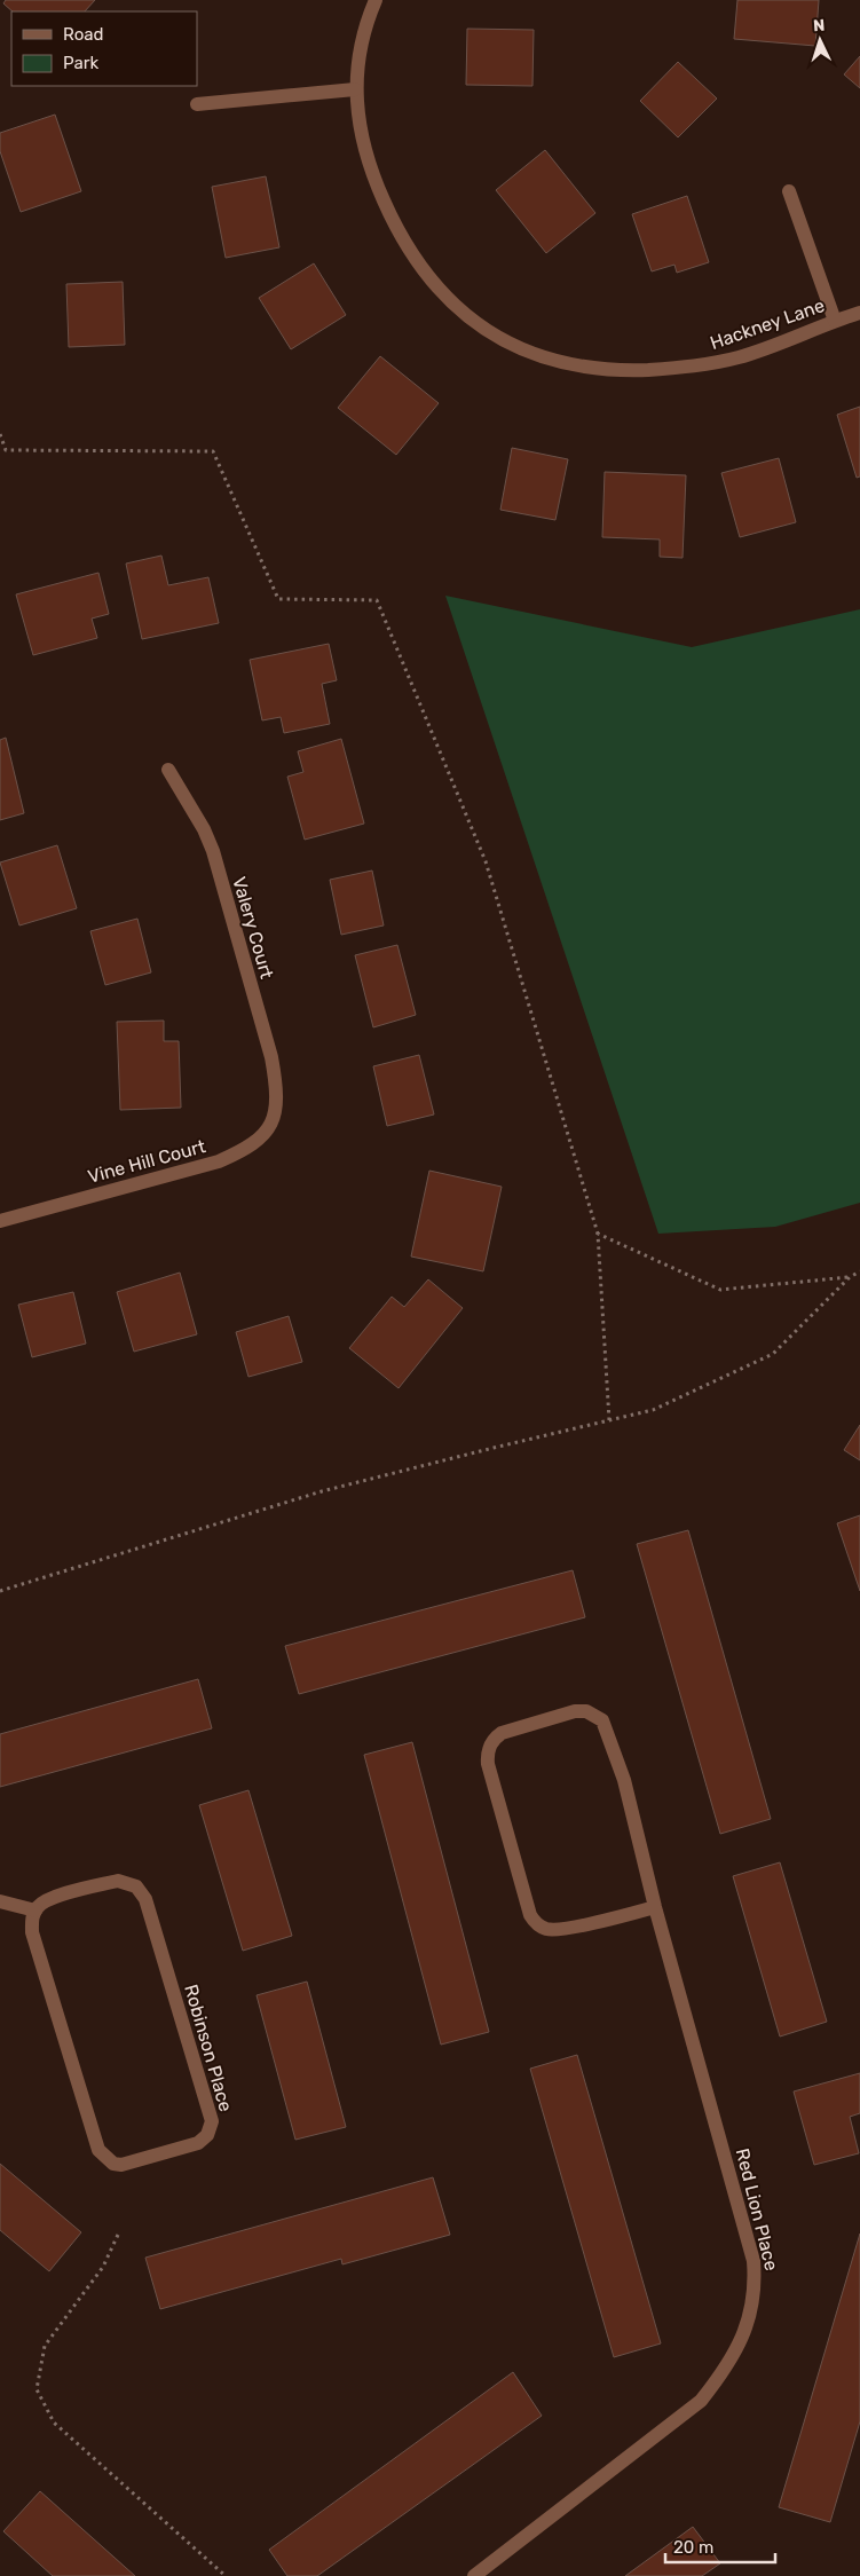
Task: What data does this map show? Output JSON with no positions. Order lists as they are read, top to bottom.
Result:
{
  "streets": {
    "street": [
      "Hackney Lane",
      "Valery Court",
      "Vine Hill Court",
      "Robinson Place",
      "Red Lion Place"
    ]
  },
  "crossings": [
    ["Valery Court", "Vine Hill Court"]
  ],
  "legend": ["Road", "Park"],
  "scale_bar": "20 m",
  "north": "top"
}
